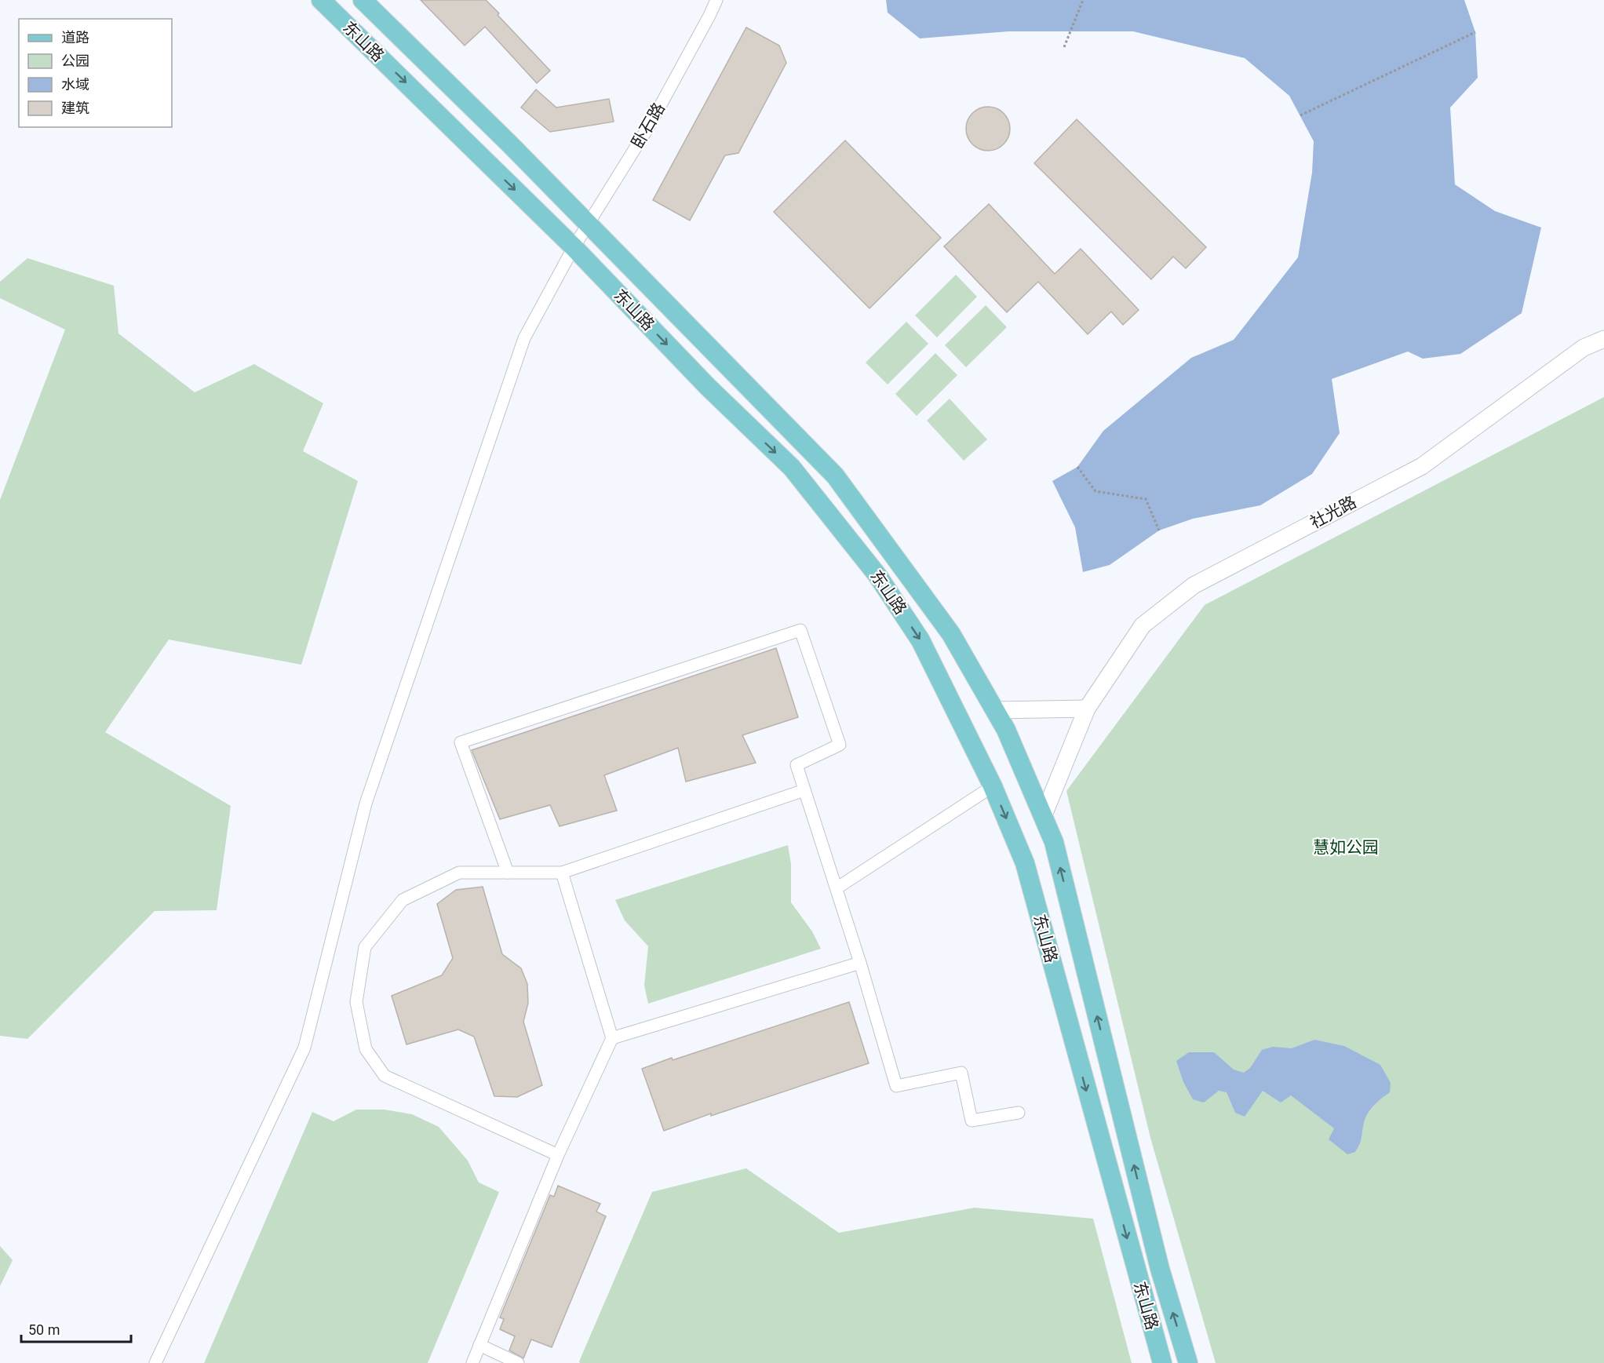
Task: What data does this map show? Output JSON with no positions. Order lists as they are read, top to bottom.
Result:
{
  "streets": {
    "main road": ["东山路"],
    "street": ["卧石路", "社光路"]
  },
  "crossings": [
    ["东山路", "卧石路"],
    ["东山路", "社光路"]
  ],
  "parks": ["慧如公园"],
  "legend": [
    "道路",
    "公园",
    "水域",
    "建筑"
  ],
  "scale_bar": "50 m"
}
